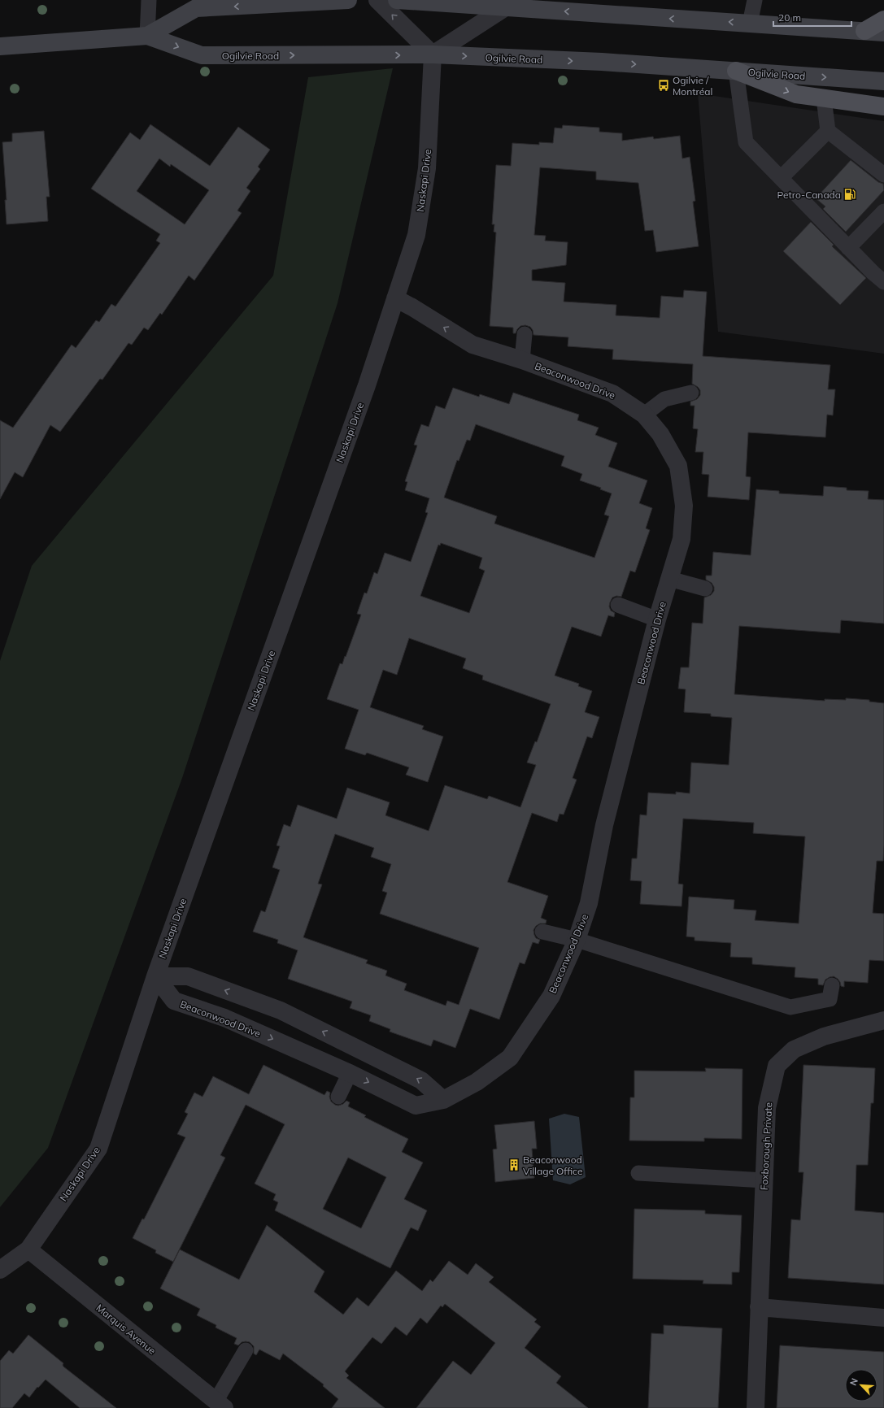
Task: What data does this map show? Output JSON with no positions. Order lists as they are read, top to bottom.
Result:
{
  "streets": {
    "street": [
      "Ogilvie Road",
      "Naskapi Drive",
      "Beaconwood Drive",
      "Foxborough Private",
      "Marquis Avenue"
    ]
  },
  "crossings": [
    ["Ogilvie Road", "Naskapi Drive"],
    ["Naskapi Drive", "Beaconwood Drive"],
    ["Naskapi Drive", "Marquis Avenue"]
  ],
  "places": {
    "bus stop": ["Ogilvie / Montréal"],
    "fuel station": ["Petro-Canada"],
    "building": ["Beaconwood Village Office"]
  },
  "scale_bar": "20 m",
  "north": "top left"
}
